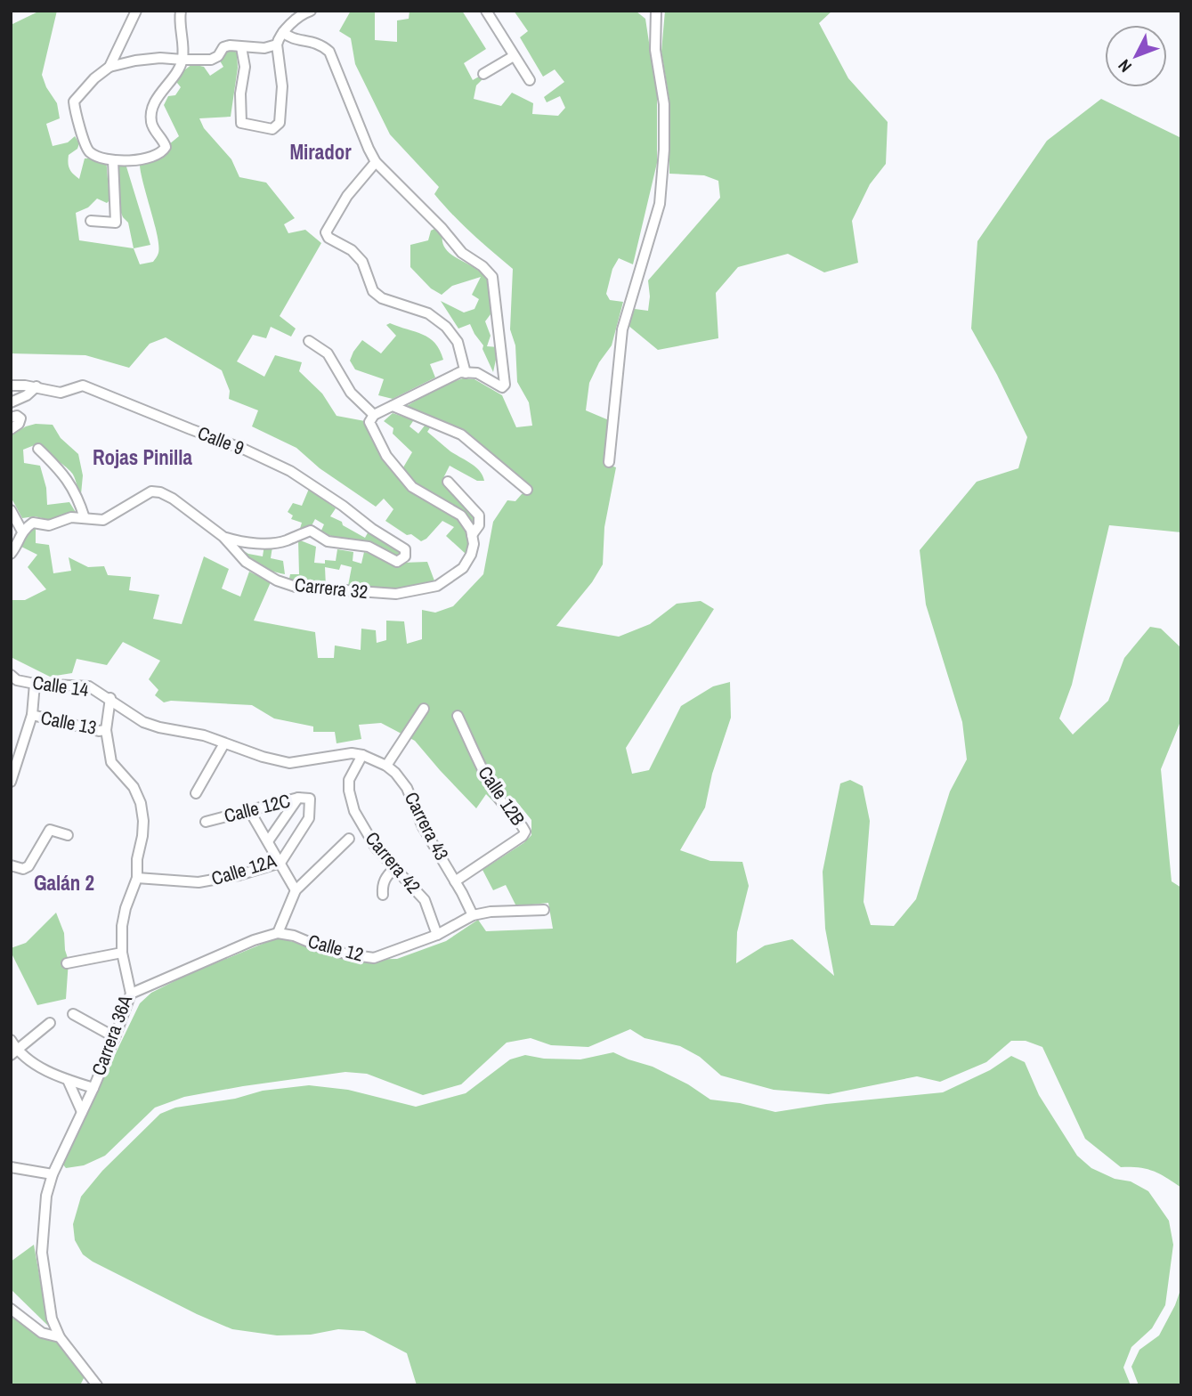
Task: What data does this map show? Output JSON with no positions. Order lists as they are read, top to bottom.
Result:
{
  "streets": {
    "street": [
      "Calle 9",
      "Carrera 32",
      "Calle 14",
      "Calle 13",
      "Calle 12B",
      "Calle 12C",
      "Carrera 43",
      "Carrera 42",
      "Calle 12A",
      "Calle 12",
      "Carrera 36A"
    ]
  },
  "crossings": [
    ["Calle 9", "Carrera 32"],
    ["Calle 14", "Carrera 36A"],
    ["Calle 13", "Carrera 36A"],
    ["Calle 12B", "Carrera 43"],
    ["Calle 12C", "Calle 12A"],
    ["Carrera 43", "Carrera 42"],
    ["Carrera 43", "Calle 12"],
    ["Carrera 42", "Calle 12"],
    ["Calle 12A", "Carrera 36A"]
  ],
  "districts": ["Mirador", "Rojas Pinilla", "Galán 2"],
  "north": "bottom left"
}
